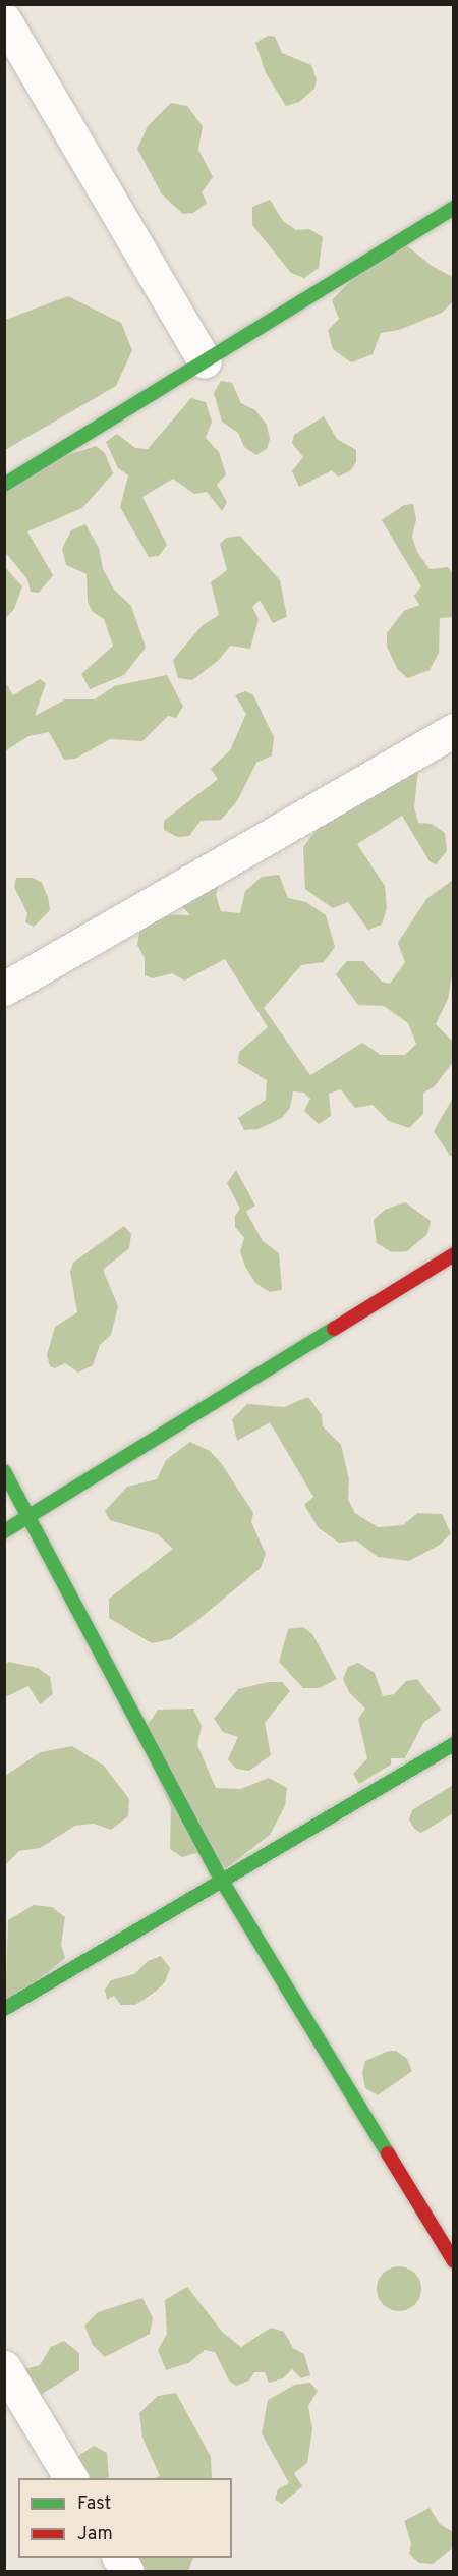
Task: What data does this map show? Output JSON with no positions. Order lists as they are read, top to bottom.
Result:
{
  "legend": ["Fast", "Jam"]
}
